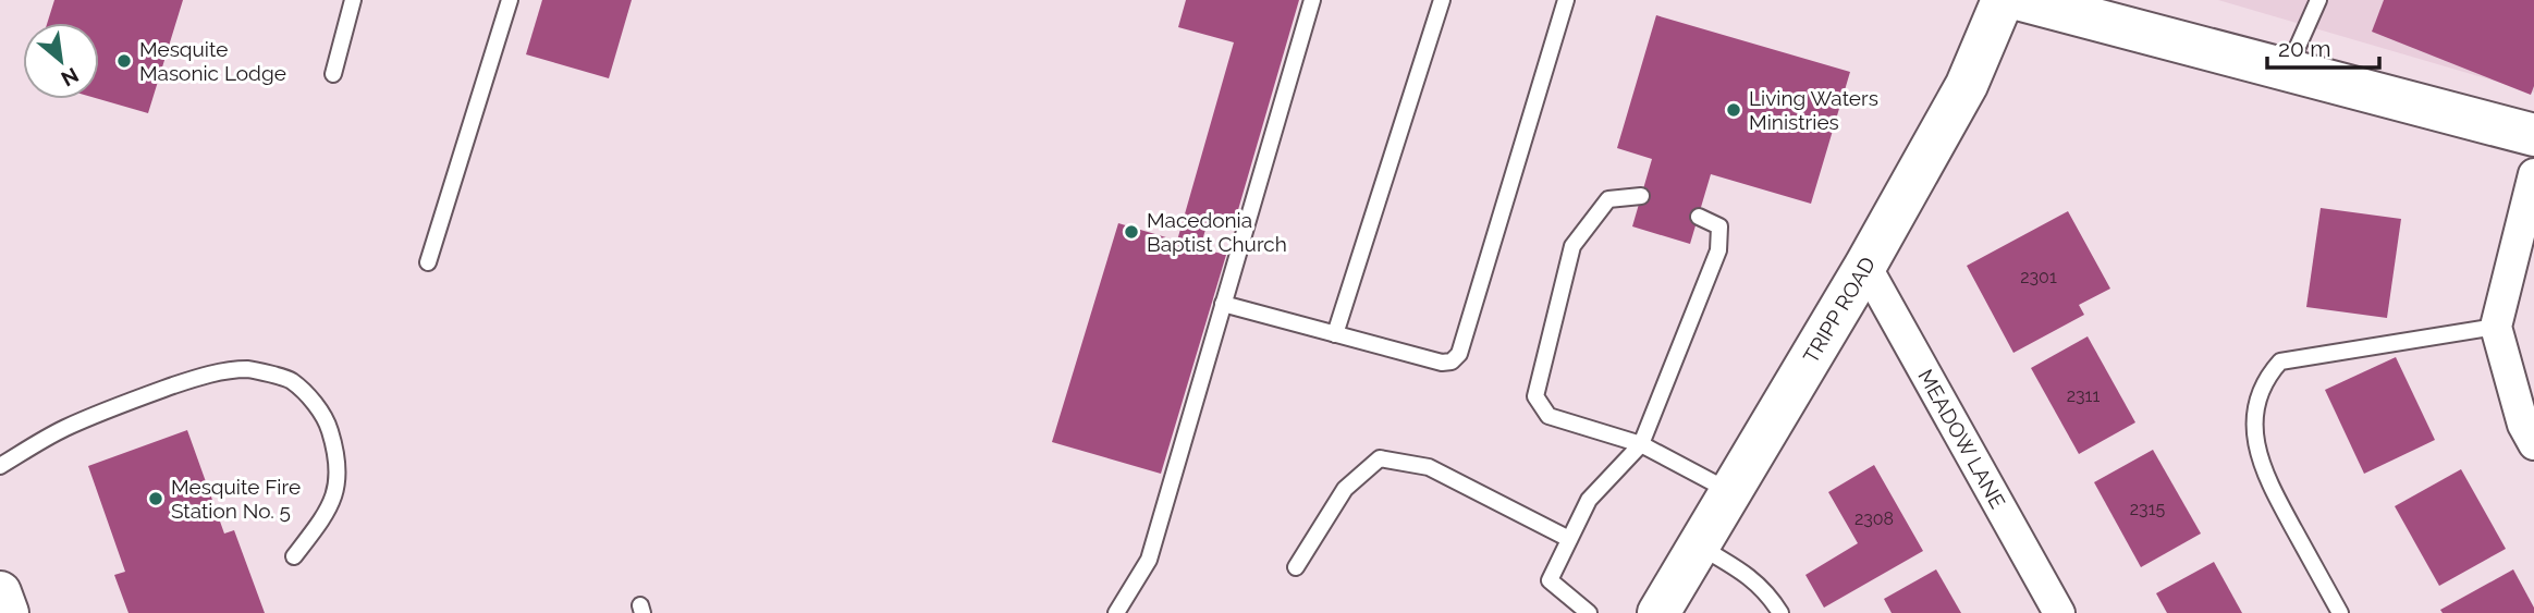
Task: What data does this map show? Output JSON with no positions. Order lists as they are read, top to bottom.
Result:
{
  "streets": {
    "street": ["TRIPP ROAD", "MEADOW LANE"]
  },
  "crossings": [
    ["TRIPP ROAD", "MEADOW LANE"]
  ],
  "places": [
    "Mesquite Masonic Lodge",
    "Living Waters Ministries",
    "Macedonia Baptist Church",
    "Mesquite Fire Station No. 5"
  ],
  "house_numbers": [
    "2301",
    "2311",
    "2315",
    "2308"
  ],
  "scale_bar": "20 m",
  "north": "bottom right"
}
